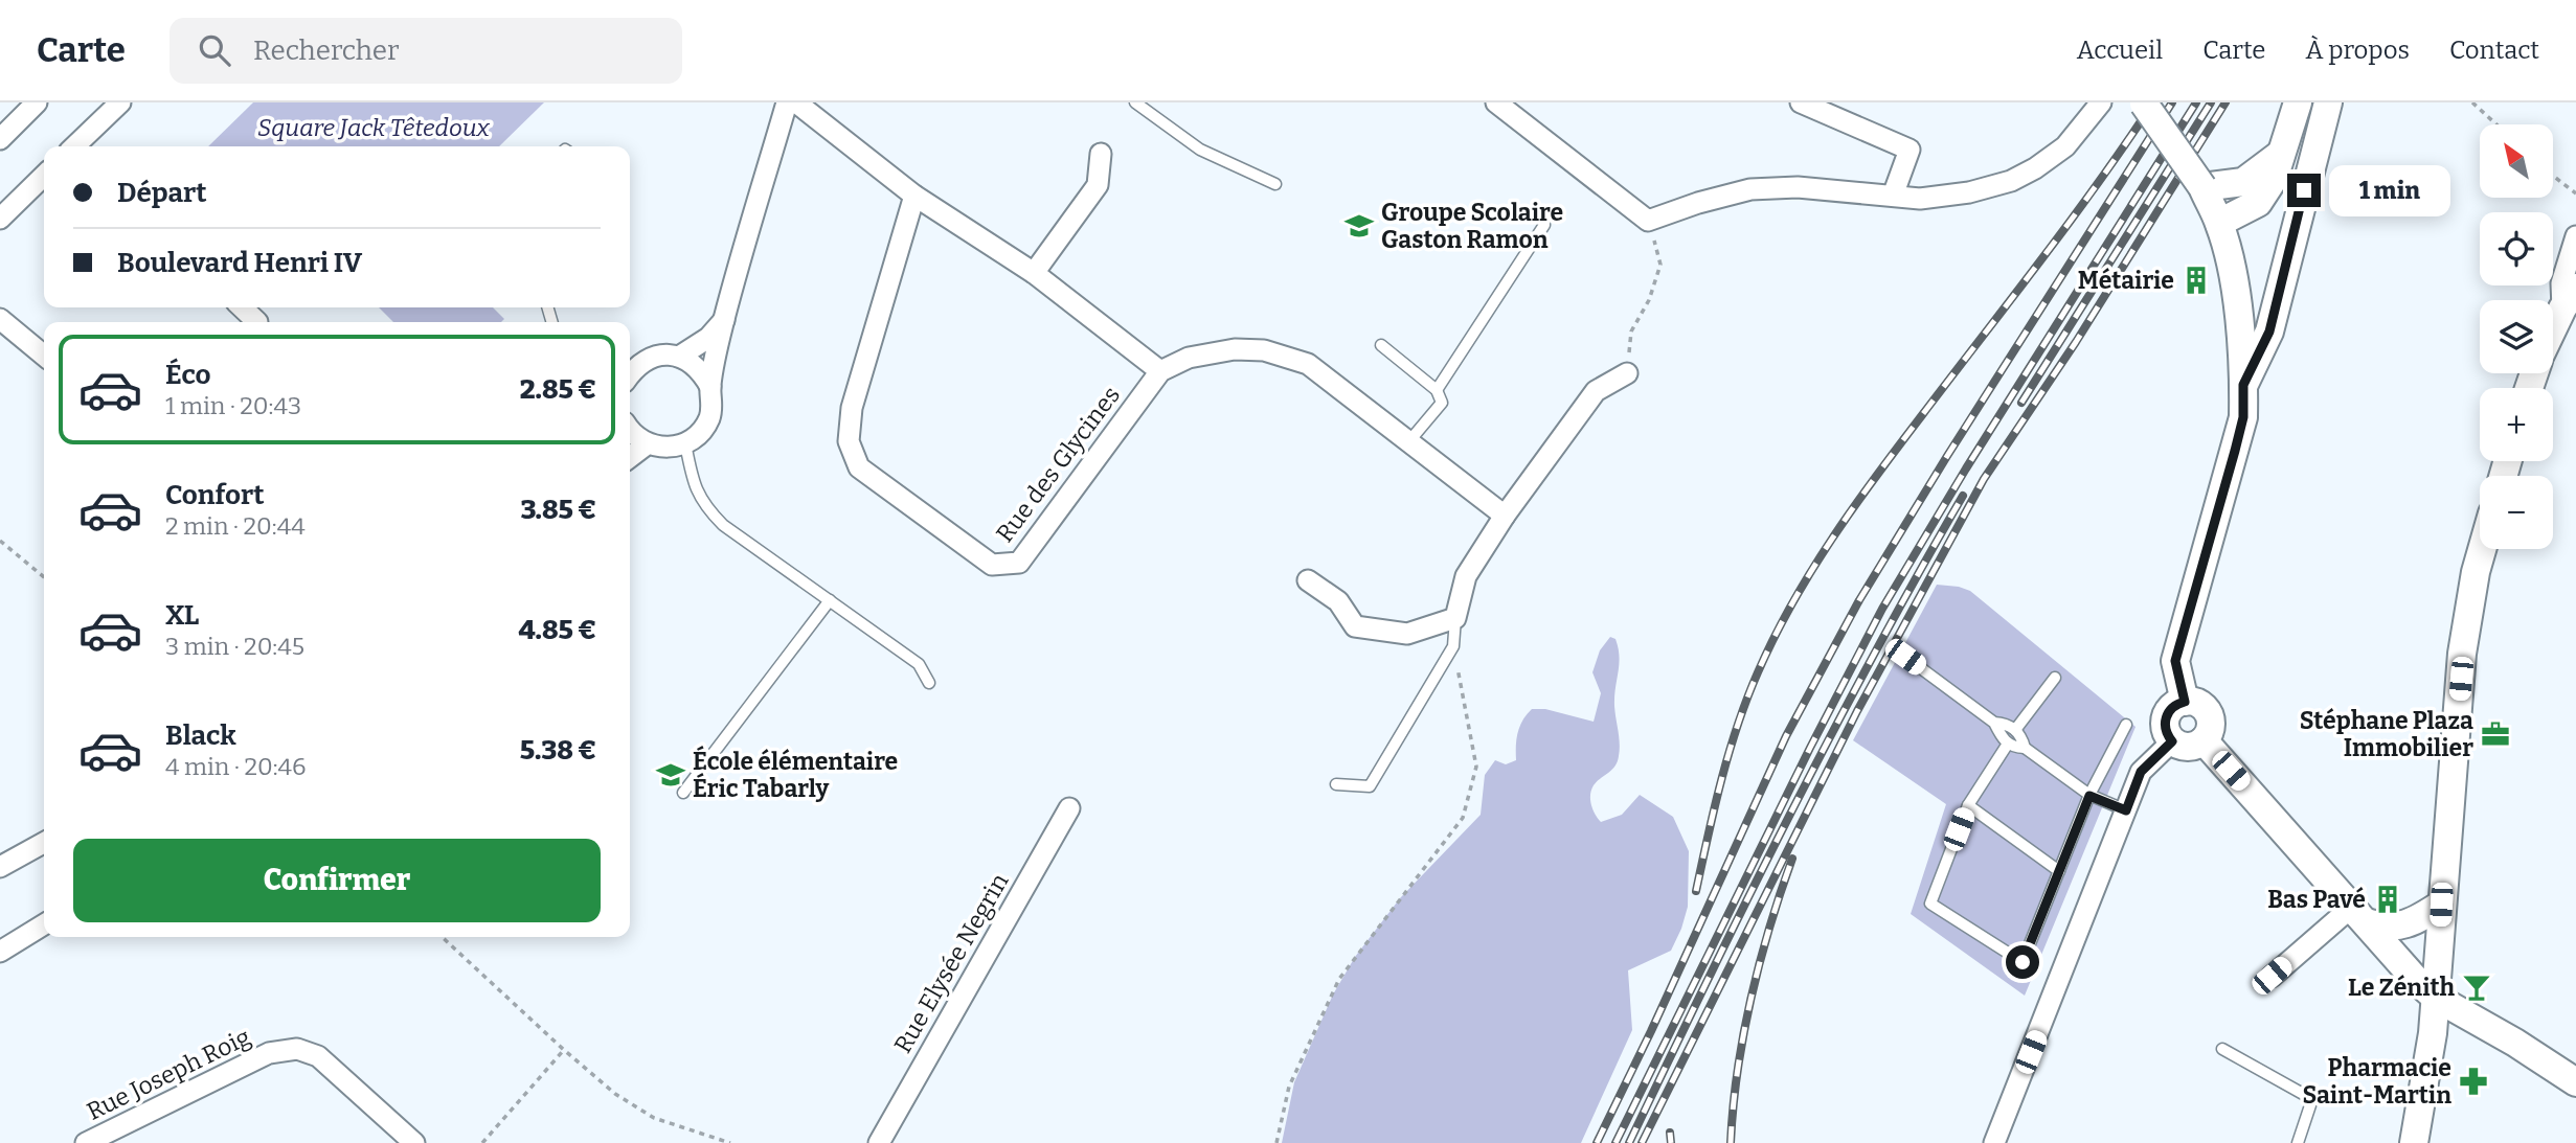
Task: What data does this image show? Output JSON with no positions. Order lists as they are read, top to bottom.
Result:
{
  "streets": {
    "street": ["Rue des Glycines", "Rue Elysée Negrin", "Rue Joseph Roig"]
  },
  "parks": ["Square Jack Têtedoux"],
  "places": {
    "school or university": ["Groupe Scolaire Gaston Ramon", "École élémentaire Éric Tabarly"],
    "building": ["Métairie", "Bas Pavé"],
    "office": ["Stéphane Plaza Immobilier"],
    "bar": ["Le Zénith"],
    "pharmacy": ["Pharmacie Saint-Martin"]
  },
  "north": "top left",
  "page": {
    "header": "Carte",
    "search": "Rechercher",
    "nav": [
      "Accueil",
      "Carte",
      "À propos",
      "Contact"
    ],
    "map_buttons": ["+", "−"],
    "banner": ["Départ", "Boulevard Henri IV"],
    "bubble": "1 min",
    "list": [
      {
        "name": "Éco",
        "note": "1 min · 20:43",
        "value": "2.85 €"
      },
      {
        "name": "Confort",
        "note": "2 min · 20:44",
        "value": "3.85 €"
      },
      {
        "name": "XL",
        "note": "3 min · 20:45",
        "value": "4.85 €"
      },
      {
        "name": "Black",
        "note": "4 min · 20:46",
        "value": "5.38 €"
      }
    ],
    "buttons": "Confirmer"
  }
}
